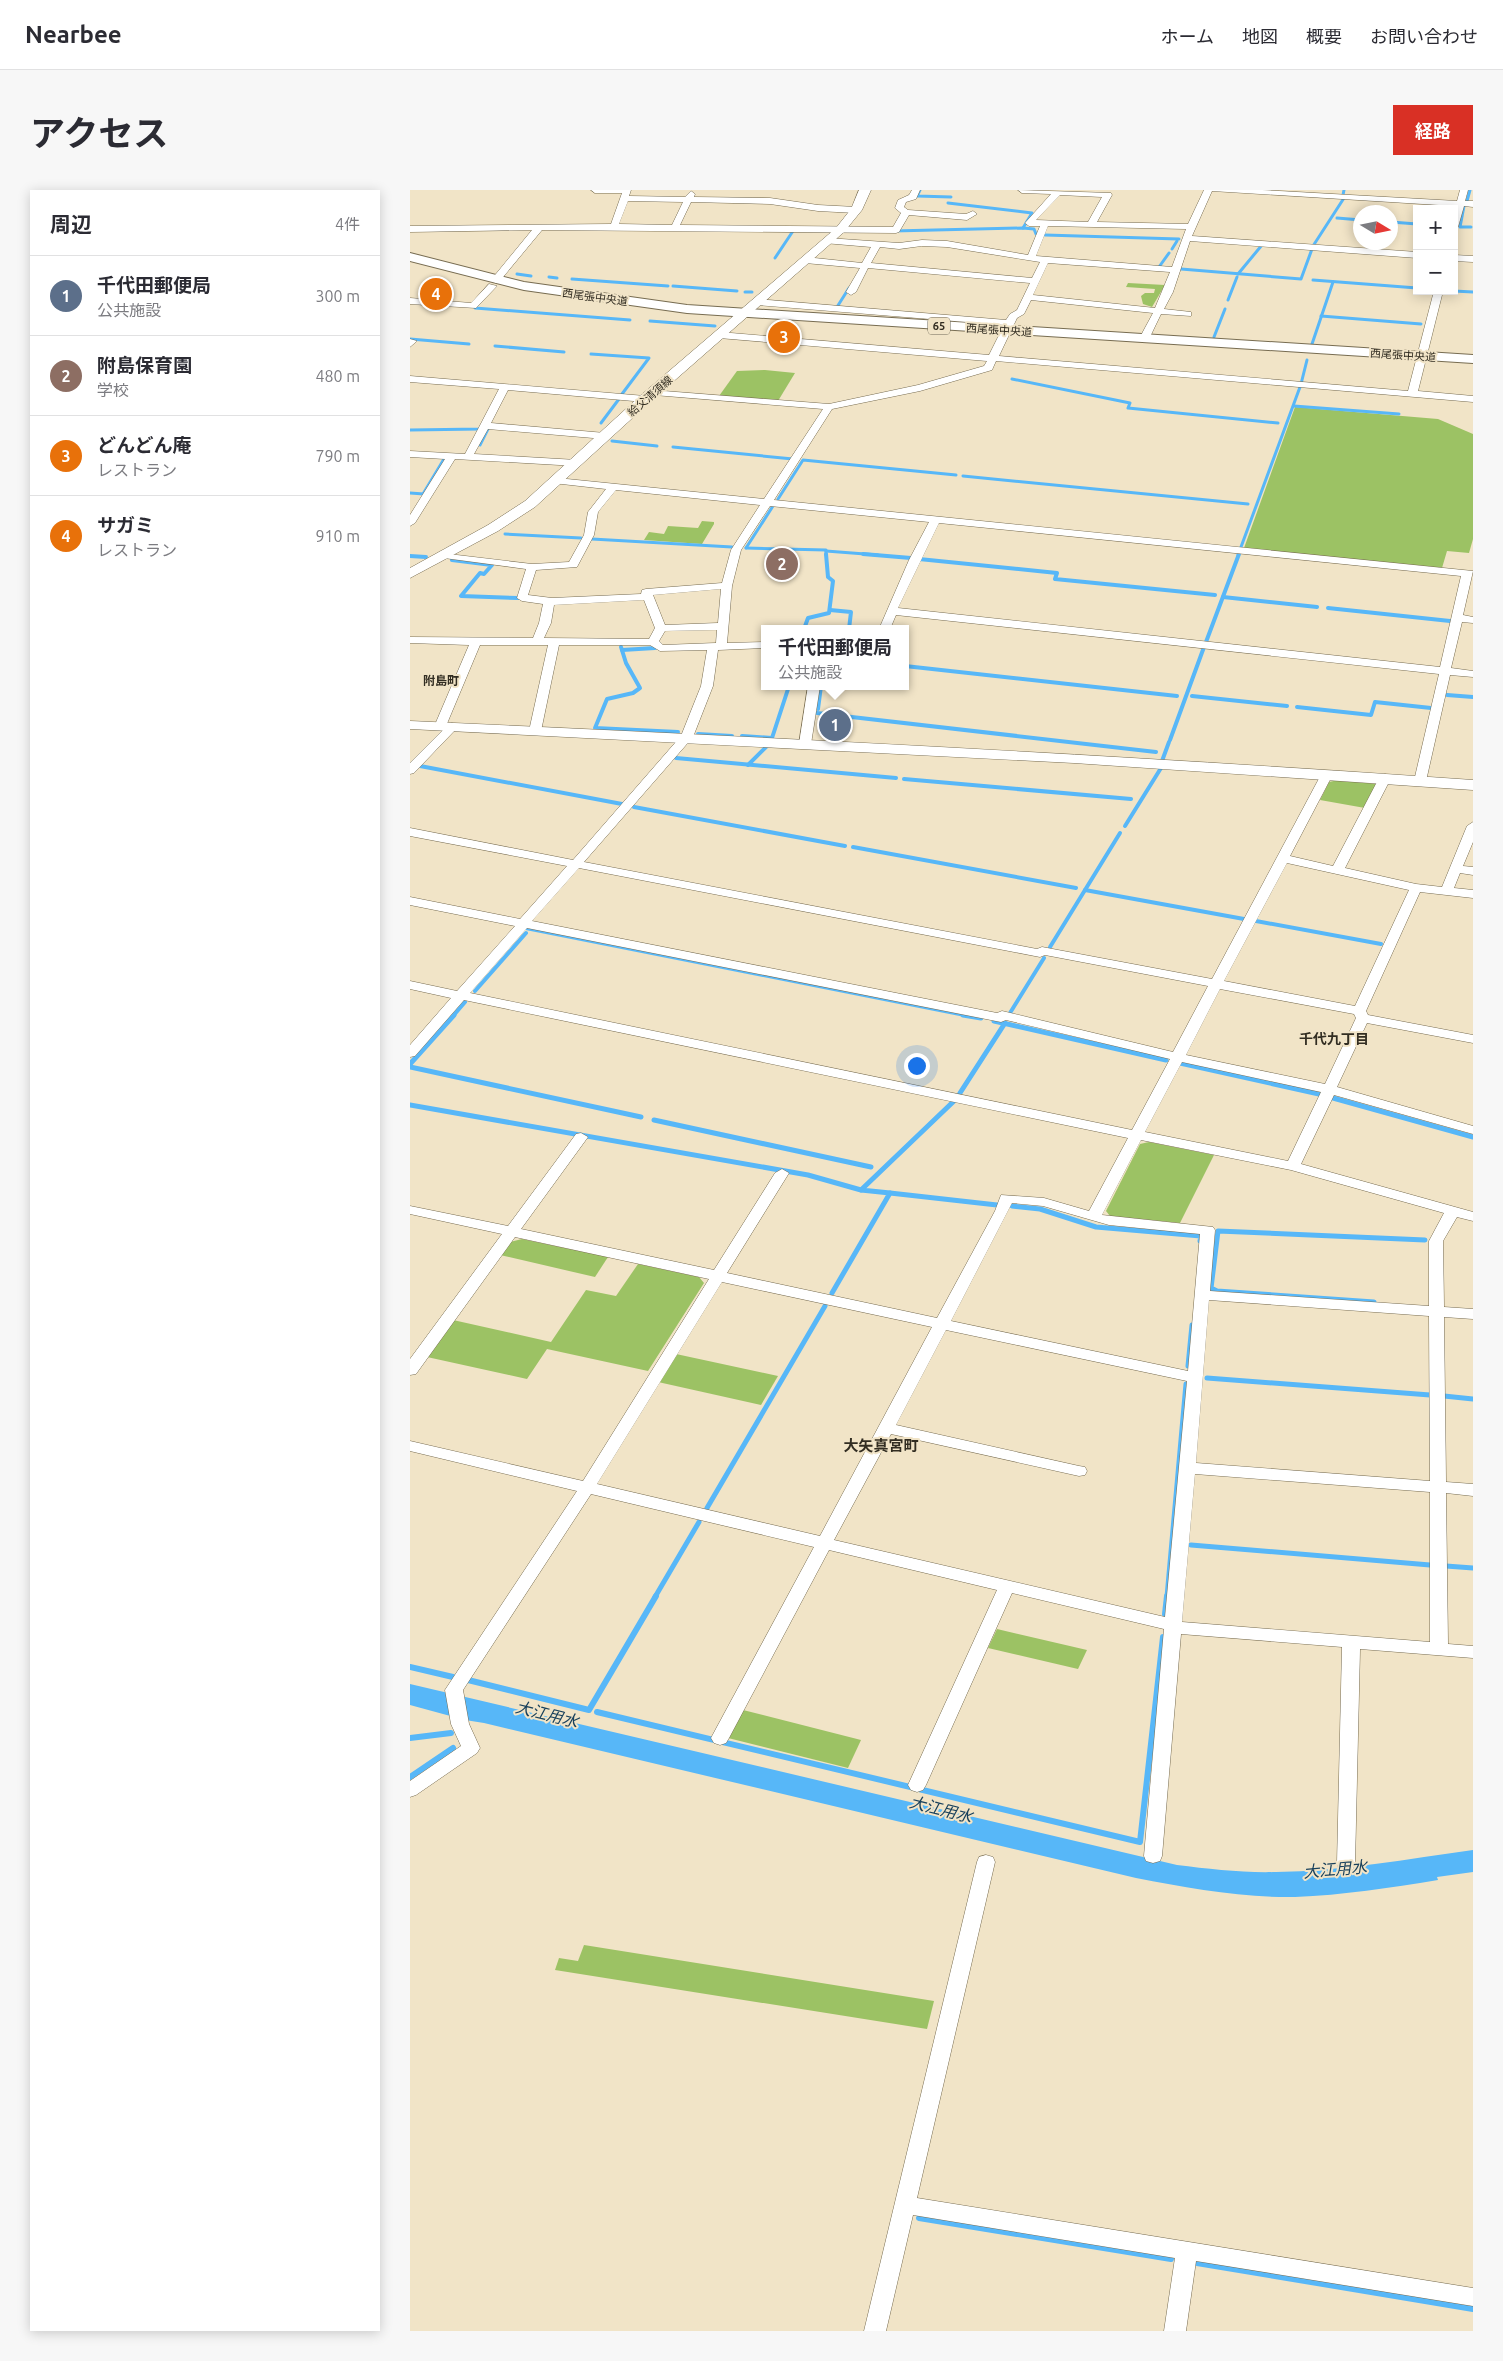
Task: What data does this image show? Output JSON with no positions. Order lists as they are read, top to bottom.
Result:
{
  "streets": {
    "main road": ["西尾張中央道", "65", "給父清須線"]
  },
  "crossings": [
    ["西尾張中央道", "給父清須線"]
  ],
  "districts": ["附島町", "千代九丁目", "大矢真宮町"],
  "water": ["大江用水"],
  "north": "right",
  "page": {
    "header": "Nearbee",
    "nav": [
      "ホーム",
      "地図",
      "概要",
      "お問い合わせ"
    ],
    "title": "アクセス",
    "buttons": "経路",
    "heading": ["周辺", "4件"],
    "map_buttons": ["+", "−"],
    "list": [
      {
        "mark": "1",
        "name": "千代田郵便局",
        "note": "公共施設",
        "value": "300 m"
      },
      {
        "mark": "2",
        "name": "附島保育園",
        "note": "学校",
        "value": "480 m"
      },
      {
        "mark": "3",
        "name": "どんどん庵",
        "note": "レストラン",
        "value": "790 m"
      },
      {
        "mark": "4",
        "name": "サガミ",
        "note": "レストラン",
        "value": "910 m"
      }
    ],
    "pins": [
      "4",
      "3",
      "2",
      "1"
    ],
    "popup": ["千代田郵便局", "公共施設"]
  }
}
